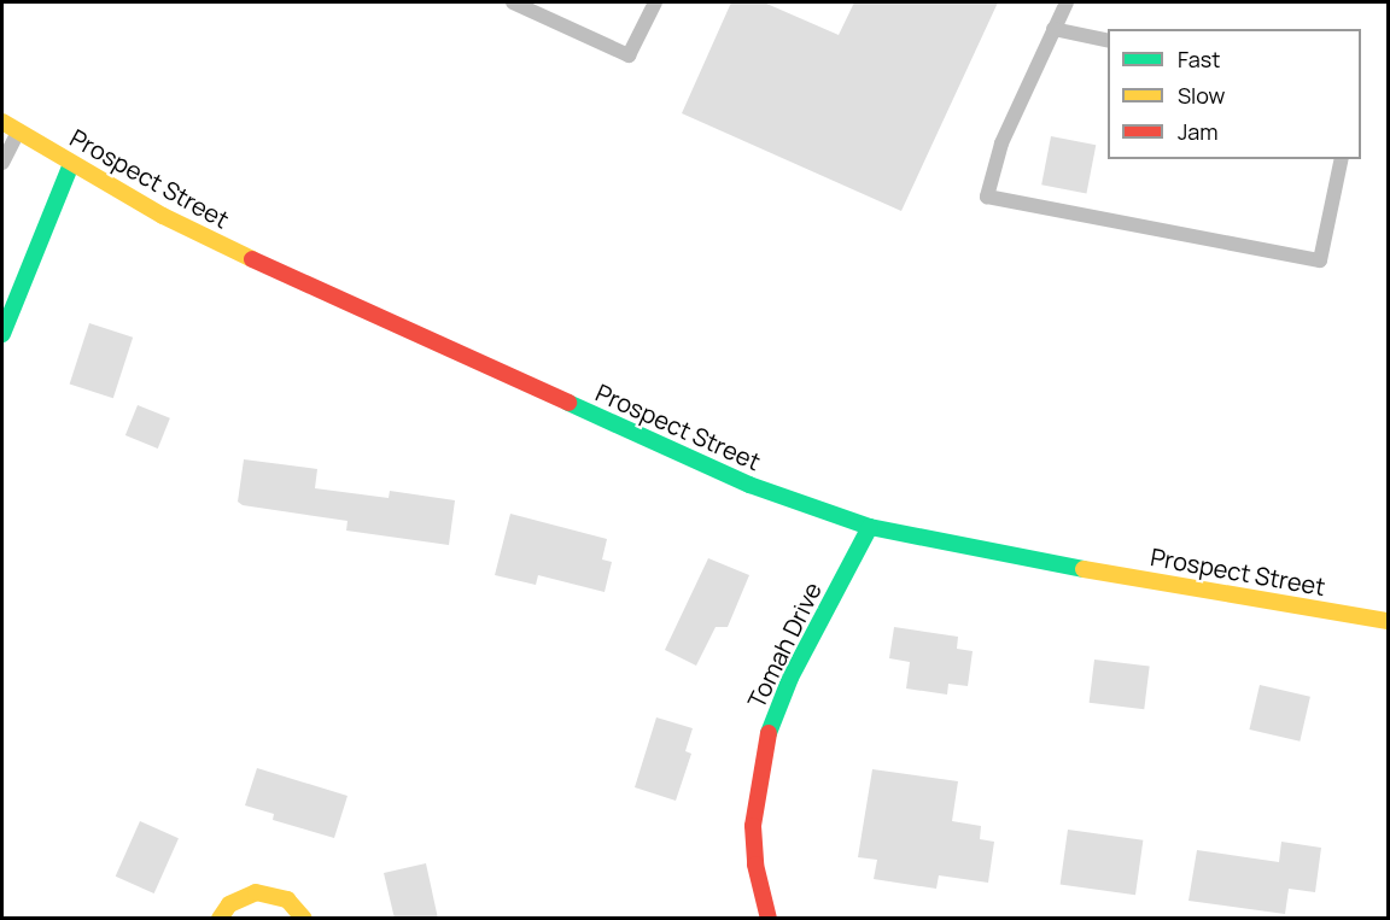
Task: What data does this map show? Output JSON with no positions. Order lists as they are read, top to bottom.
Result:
{
  "streets": {
    "street": ["Prospect Street", "Tomah Drive"]
  },
  "crossings": [
    ["Prospect Street", "Tomah Drive"]
  ],
  "legend": ["Fast", "Slow", "Jam"]
}
